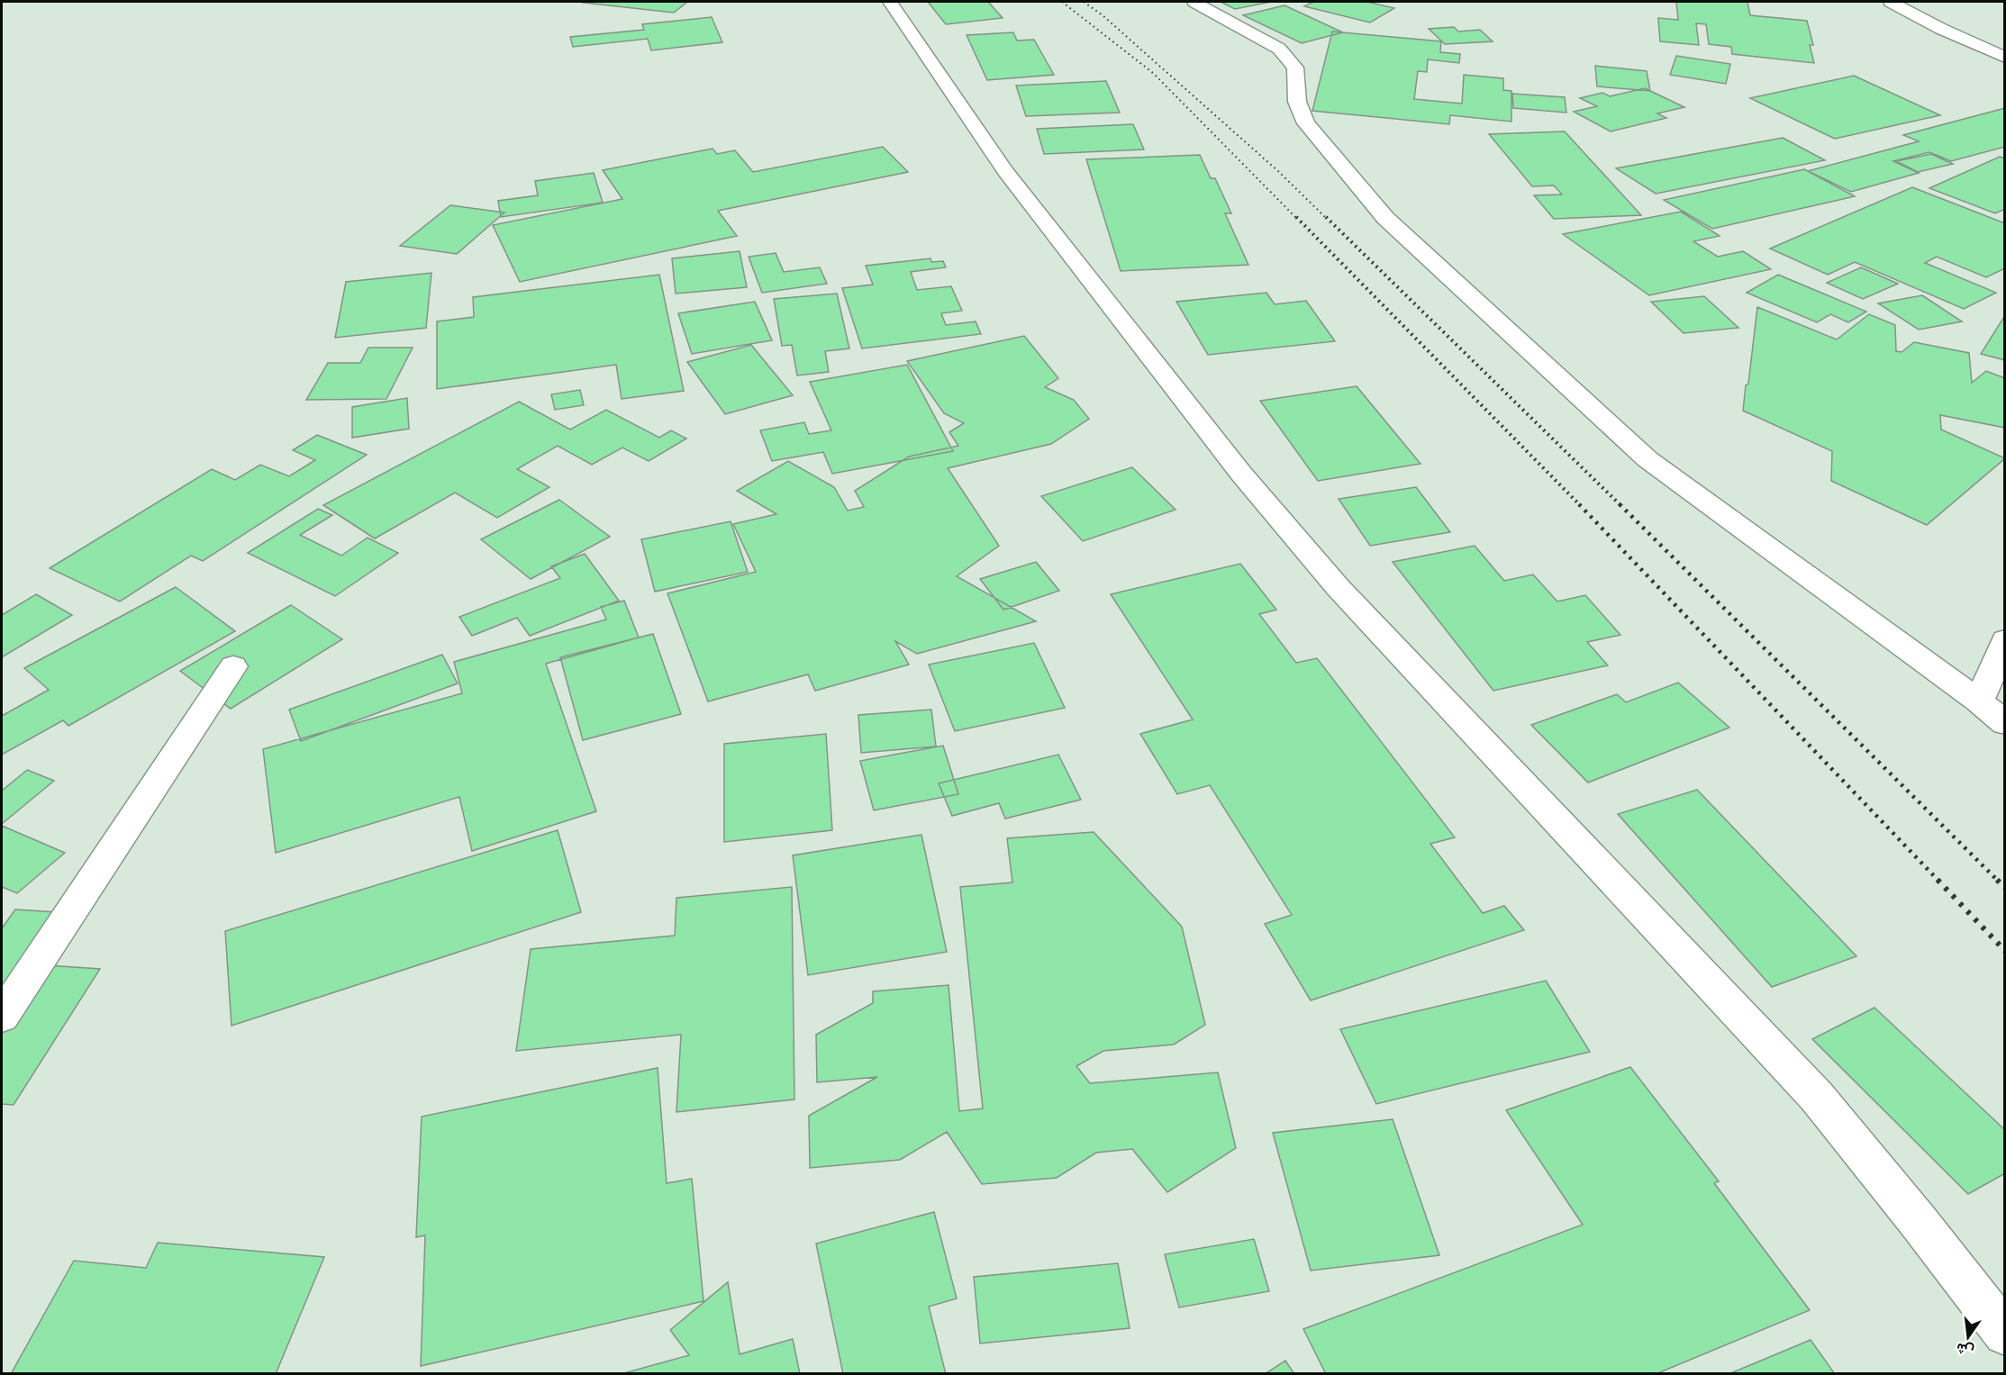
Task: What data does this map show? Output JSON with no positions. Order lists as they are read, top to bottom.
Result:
{
  "north": "bottom"
}
